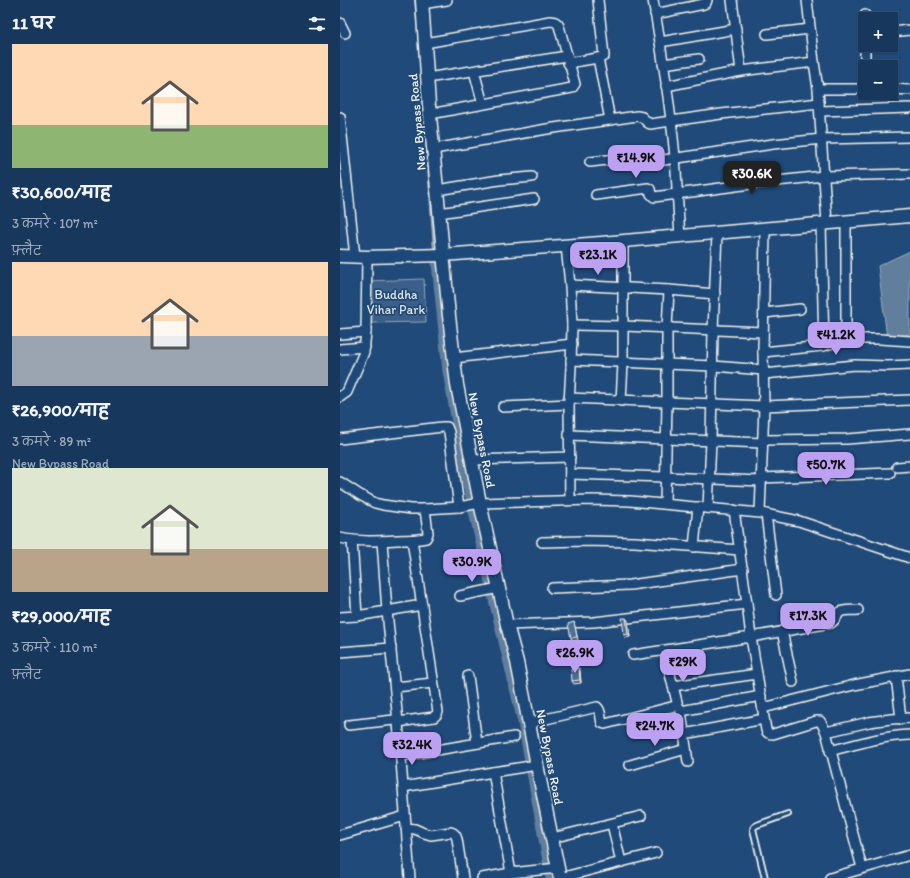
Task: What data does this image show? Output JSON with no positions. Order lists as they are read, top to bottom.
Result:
{
  "streets": {
    "main road": ["New Bypass Road"]
  },
  "parks": ["Buddha Vihar Park"],
  "page": {
    "heading": "11 घर",
    "map_buttons": ["+", "−"],
    "list": [
      {
        "name": "₹30,600/माह",
        "note": "3 कमरे · 107 m² · फ़्लैट"
      },
      {
        "name": "₹26,900/माह",
        "note": "3 कमरे · 89 m² · New Bypass Road"
      },
      {
        "name": "₹29,000/माह",
        "note": "3 कमरे · 110 m² · फ़्लैट"
      }
    ],
    "price": [
      "₹14.9K",
      "₹30.6K",
      "₹23.1K",
      "₹41.2K",
      "₹50.7K",
      "₹30.9K",
      "₹17.3K",
      "₹26.9K",
      "₹29K",
      "₹24.7K",
      "₹32.4K"
    ]
  }
}
